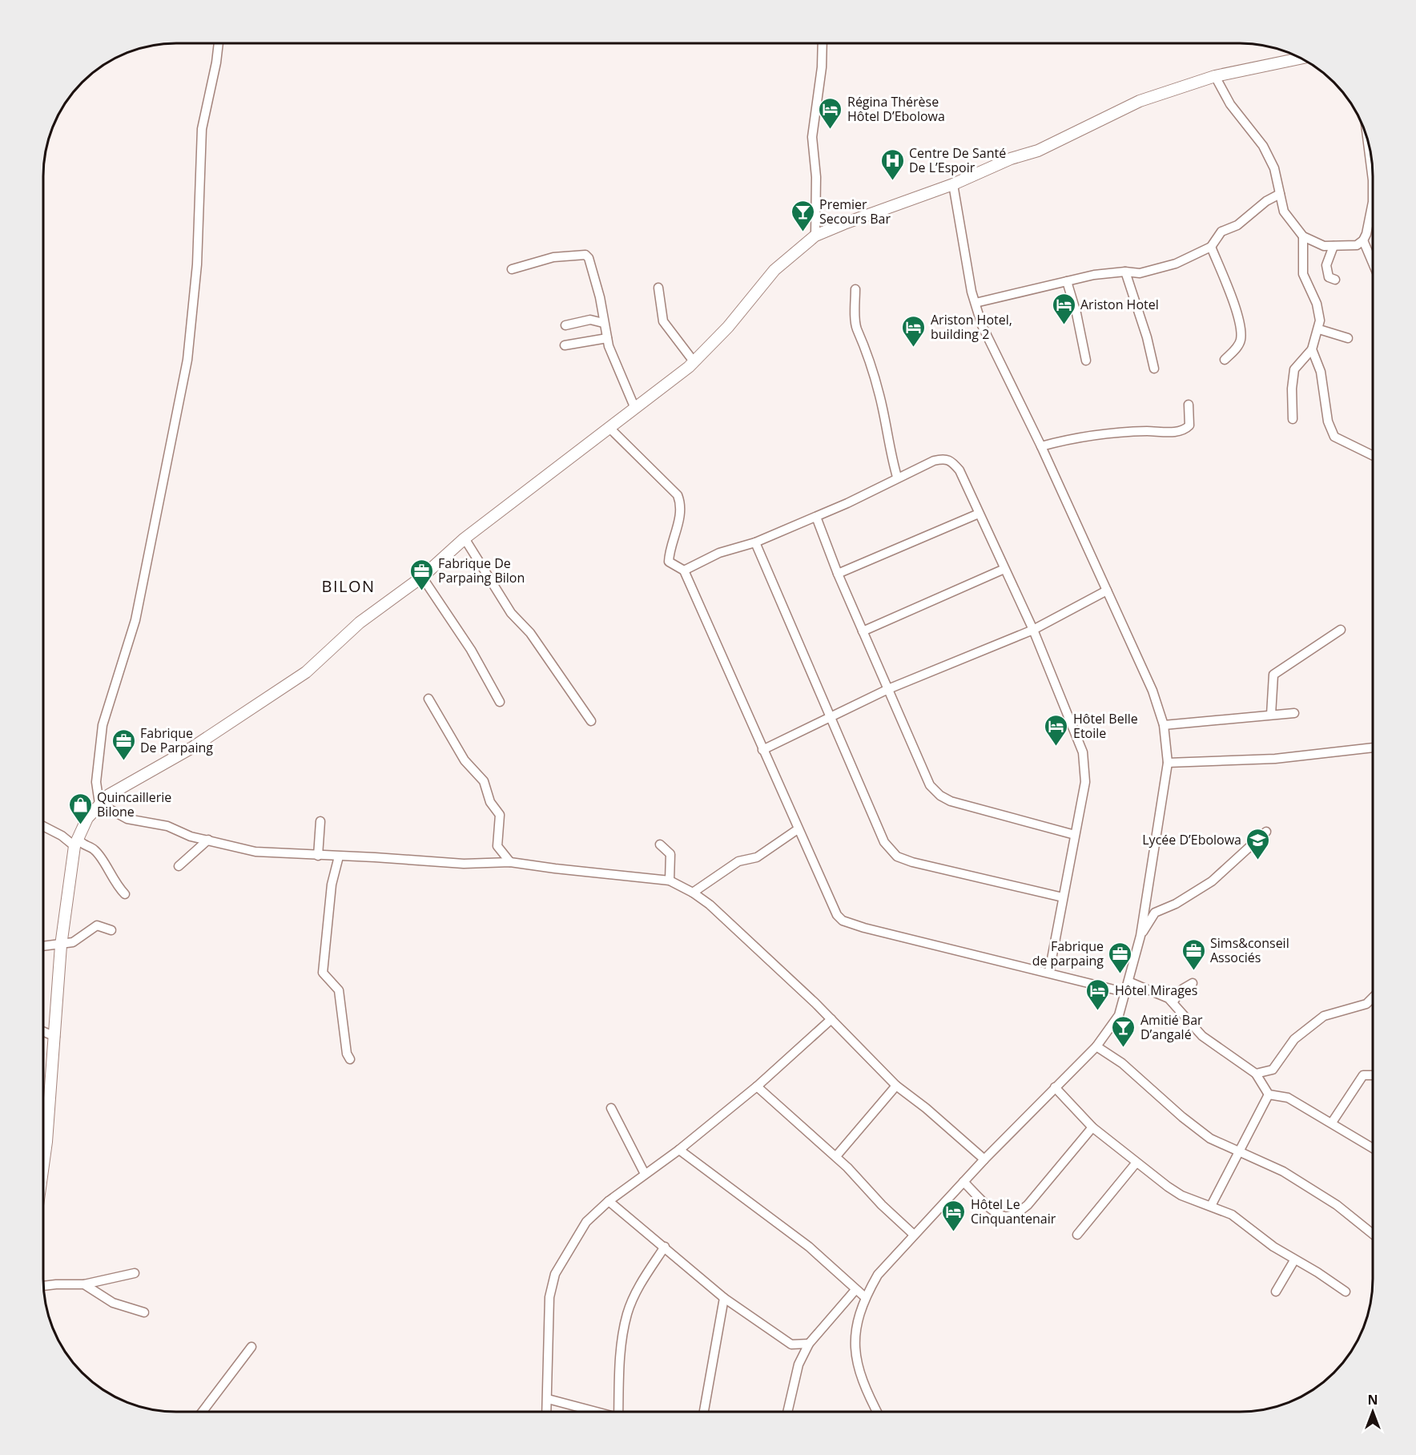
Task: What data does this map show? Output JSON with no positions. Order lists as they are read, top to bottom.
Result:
{
  "districts": ["BILON"],
  "places": {
    "hotel": [
      "Régina Thérèse Hôtel D’Ebolowa",
      "Ariston Hotel",
      "Ariston Hotel, building 2",
      "Hôtel Belle Etoile",
      "Hôtel Mirages",
      "Hôtel Le Cinquantenair"
    ],
    "hospital": ["Centre De Santé De L’Espoir"],
    "bar": ["Premier Secours Bar", "Amitié Bar D’angalé"],
    "office": [
      "Fabrique De Parpaing Bilon",
      "Fabrique De Parpaing",
      "Sims&conseil Associés",
      "Fabrique de parpaing"
    ],
    "shop": ["Quincaillerie Bilone"],
    "school or university": ["Lycée D’Ebolowa"]
  },
  "north": "top"
}
